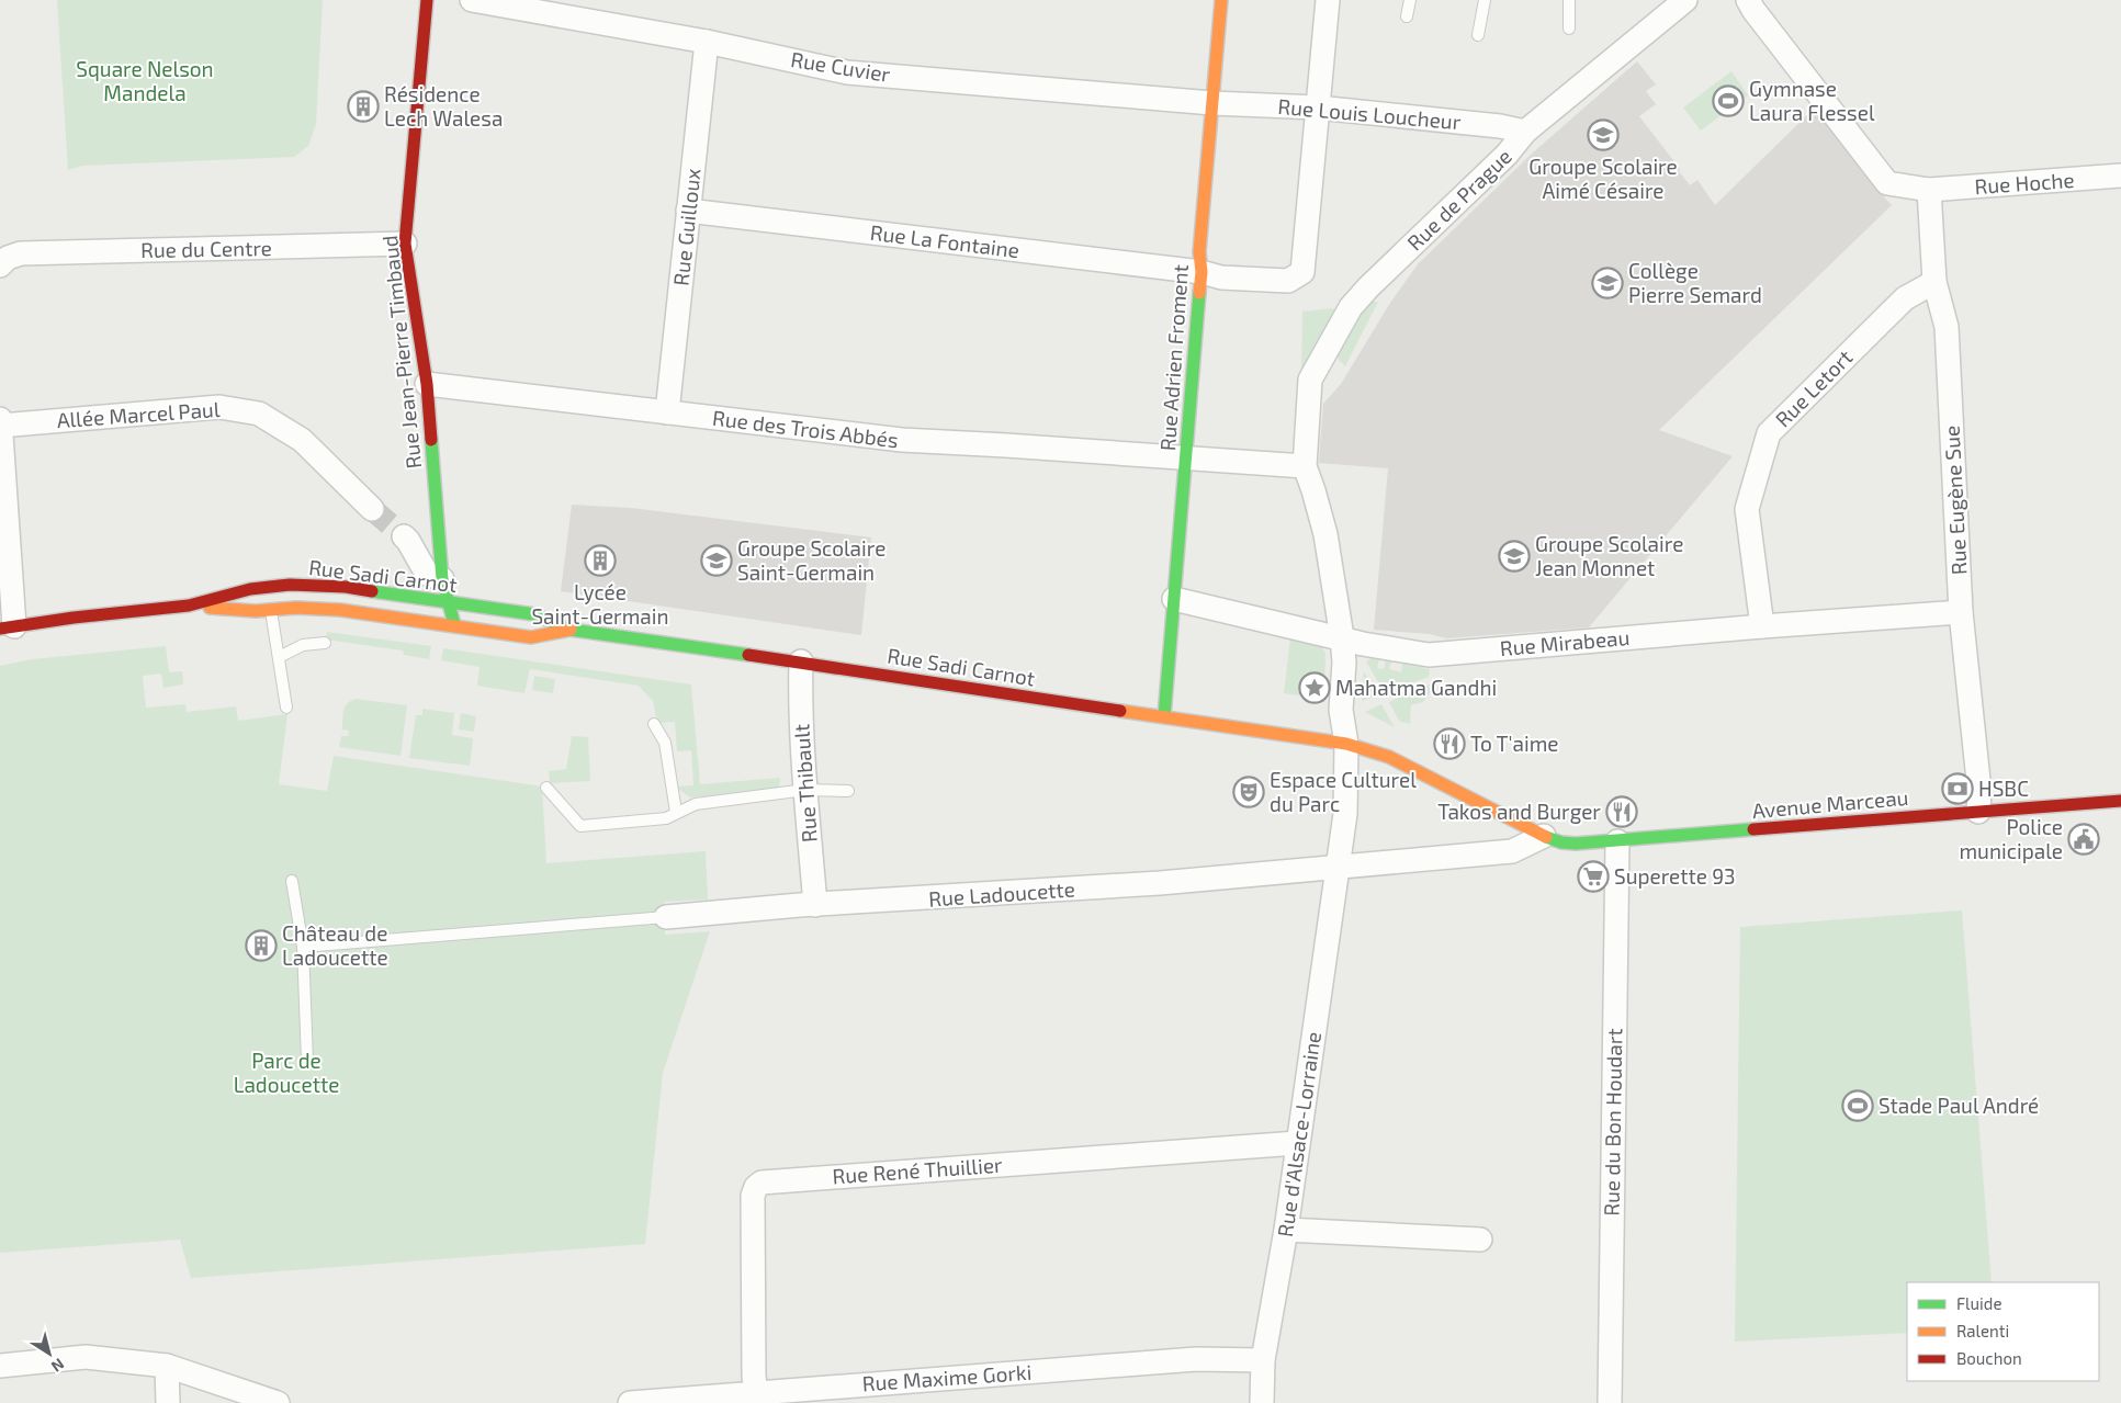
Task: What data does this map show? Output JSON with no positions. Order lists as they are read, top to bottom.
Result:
{
  "streets": {
    "main road": [
      "Rue Jean-Pierre Timbaud",
      "Rue Adrien Froment",
      "Rue Sadi Carnot",
      "Avenue Marceau"
    ],
    "street": [
      "Rue Cuvier",
      "Rue Louis Loucheur",
      "Rue Hoche",
      "Rue de Prague",
      "Rue Guilloux",
      "Rue La Fontaine",
      "Rue du Centre",
      "Rue Letort",
      "Allée Marcel Paul",
      "Rue des Trois Abbés",
      "Rue Eugène Sue",
      "Rue Mirabeau",
      "Rue Thibault",
      "Rue Ladoucette",
      "Rue du Bon Houdart",
      "Rue d'Alsace-Lorraine",
      "Rue René Thuillier",
      "Rue Maxime Gorki"
    ]
  },
  "crossings": [
    ["Rue Cuvier", "Rue Louis Loucheur"],
    ["Rue Cuvier", "Rue Guilloux"],
    ["Rue Cuvier", "Rue Adrien Froment"],
    ["Rue Louis Loucheur", "Rue de Prague"],
    ["Rue Louis Loucheur", "Rue La Fontaine"],
    ["Rue Louis Loucheur", "Rue Adrien Froment"],
    ["Rue Hoche", "Rue Eugène Sue"],
    ["Rue de Prague", "Rue des Trois Abbés"],
    ["Rue de Prague", "Rue d'Alsace-Lorraine"],
    ["Rue Guilloux", "Rue La Fontaine"],
    ["Rue Guilloux", "Rue des Trois Abbés"],
    ["Rue La Fontaine", "Rue Adrien Froment"],
    ["Rue du Centre", "Rue Jean-Pierre Timbaud"],
    ["Rue Jean-Pierre Timbaud", "Rue des Trois Abbés"],
    ["Rue Jean-Pierre Timbaud", "Rue Sadi Carnot"],
    ["Rue Adrien Froment", "Rue des Trois Abbés"],
    ["Rue Adrien Froment", "Rue Sadi Carnot"],
    ["Rue Adrien Froment", "Rue Mirabeau"],
    ["Rue Letort", "Rue Eugène Sue"],
    ["Rue Letort", "Rue Mirabeau"],
    ["Rue des Trois Abbés", "Rue d'Alsace-Lorraine"],
    ["Rue Eugène Sue", "Rue Mirabeau"],
    ["Rue Eugène Sue", "Avenue Marceau"],
    ["Rue Sadi Carnot", "Rue Thibault"],
    ["Rue Sadi Carnot", "Avenue Marceau"],
    ["Rue Sadi Carnot", "Rue Ladoucette"],
    ["Rue Sadi Carnot", "Rue d'Alsace-Lorraine"],
    ["Rue Mirabeau", "Rue d'Alsace-Lorraine"],
    ["Rue Thibault", "Rue Ladoucette"],
    ["Avenue Marceau", "Rue Ladoucette"],
    ["Avenue Marceau", "Rue du Bon Houdart"],
    ["Rue Ladoucette", "Rue d'Alsace-Lorraine"],
    ["Rue d'Alsace-Lorraine", "Rue René Thuillier"],
    ["Rue d'Alsace-Lorraine", "Rue Maxime Gorki"],
    ["Rue René Thuillier", "Rue Maxime Gorki"]
  ],
  "parks": ["Square Nelson Mandela", "Parc de Ladoucette"],
  "places": {
    "sports": ["Gymnase Laura Flessel", "Stade Paul André"],
    "building": ["Résidence Lech Walesa", "Lycée Saint-Germain", "Château de Ladoucette"],
    "school or university": [
      "Groupe Scolaire Aimé Césaire",
      "Collège Pierre Semard",
      "Groupe Scolaire Jean Monnet",
      "Groupe Scolaire Saint-Germain"
    ],
    "place": ["Mahatma Gandhi"],
    "restaurant": ["To T'aime", "Takos and Burger"],
    "bank": ["HSBC"],
    "theatre": ["Espace Culturel du Parc"],
    "public building": ["Police municipale"],
    "supermarket": ["Superette 93"]
  },
  "legend": ["Fluide", "Ralenti", "Bouchon"],
  "north": "bottom right"
}
